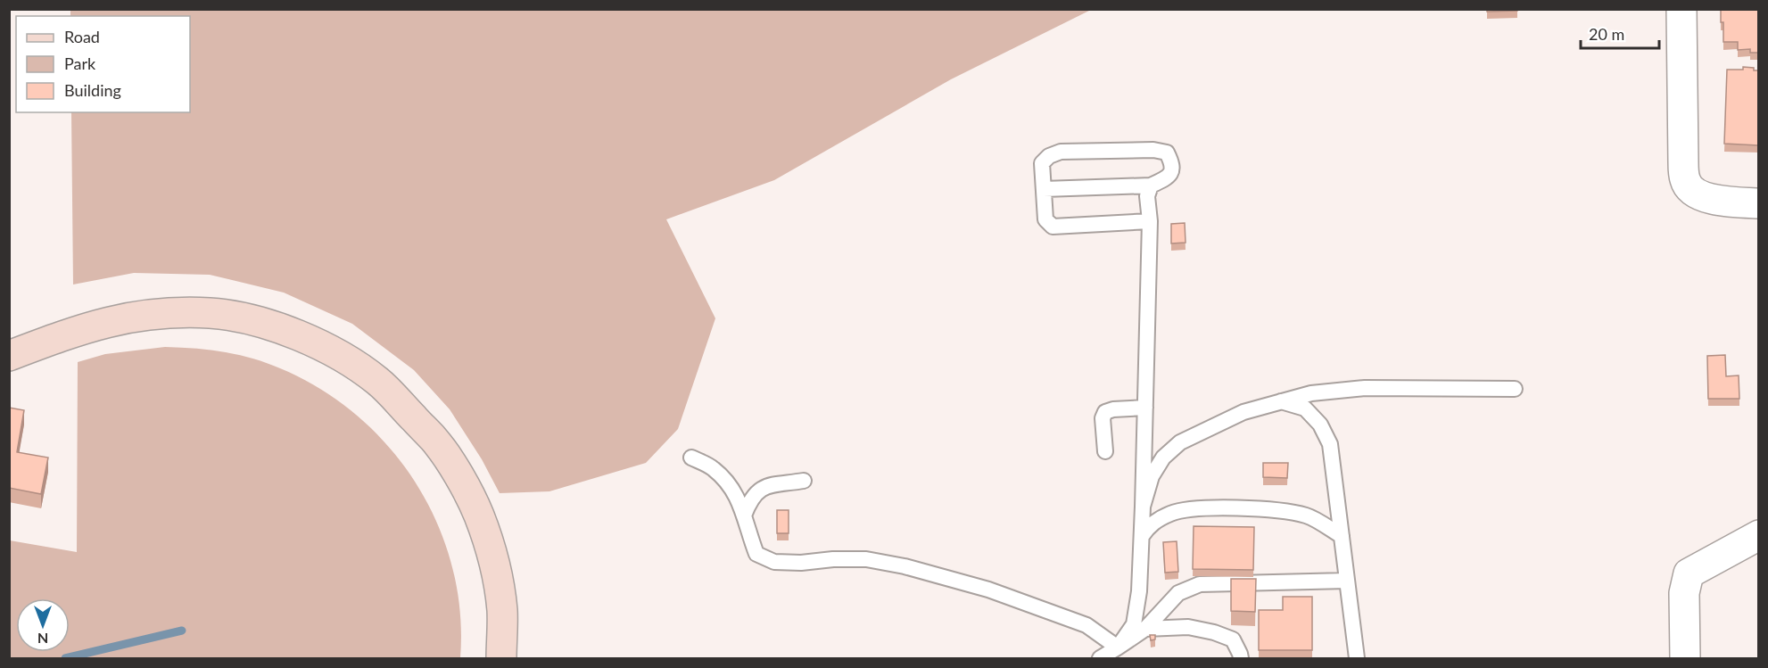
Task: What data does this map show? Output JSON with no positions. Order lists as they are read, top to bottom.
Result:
{
  "legend": ["Road", "Park", "Building"],
  "scale_bar": "20 m",
  "north": "bottom"
}
